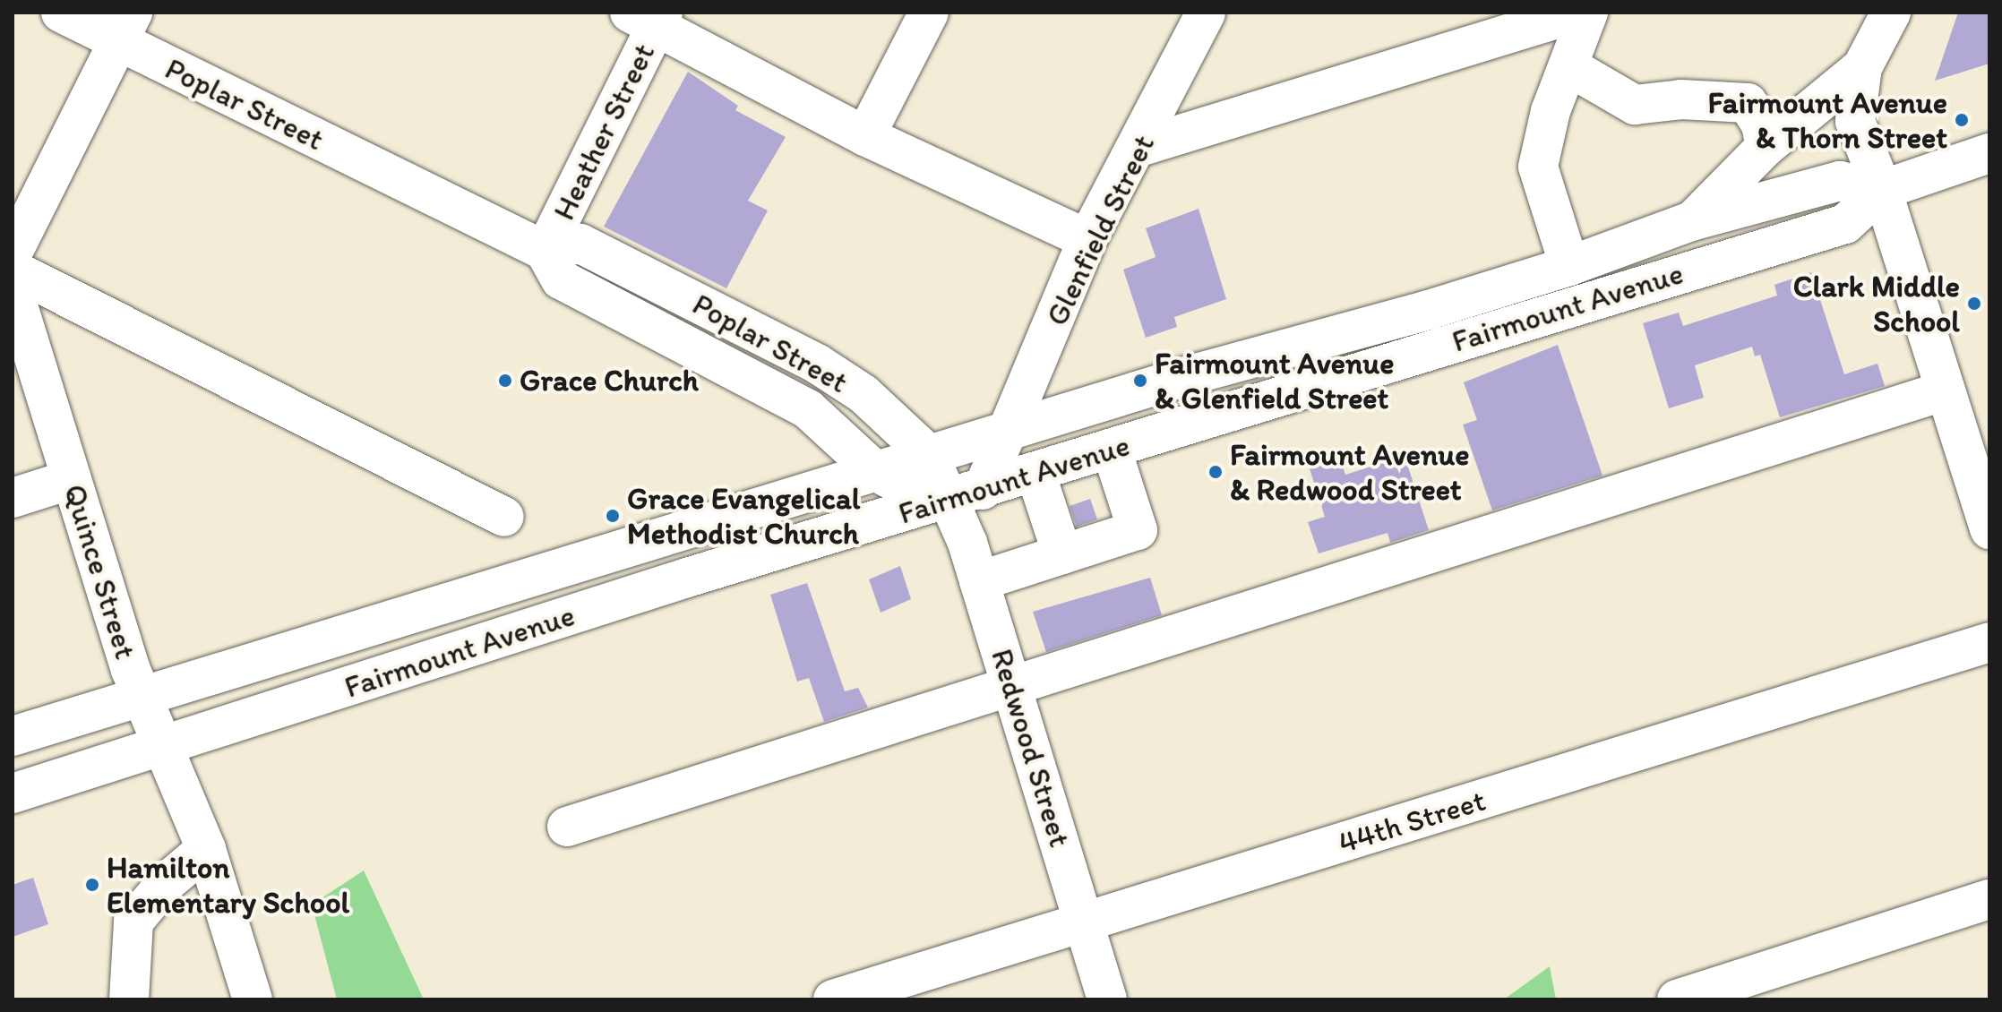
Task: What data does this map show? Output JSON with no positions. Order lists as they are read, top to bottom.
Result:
{
  "streets": {
    "street": [
      "Poplar Street",
      "Heather Street",
      "Glenfield Street",
      "Fairmount Avenue",
      "Quince Street",
      "Redwood Street",
      "44th Street"
    ]
  },
  "crossings": [
    ["Poplar Street", "Heather Street"],
    ["Poplar Street", "Fairmount Avenue"],
    ["Poplar Street", "Redwood Street"],
    ["Glenfield Street", "Fairmount Avenue"],
    ["Fairmount Avenue", "Quince Street"],
    ["Fairmount Avenue", "Redwood Street"],
    ["Redwood Street", "44th Street"]
  ],
  "places": [
    "Fairmount Avenue & Thorn Street",
    "Clark Middle School",
    "Grace Church",
    "Fairmount Avenue & Glenfield Street",
    "Fairmount Avenue & Redwood Street",
    "Grace Evangelical Methodist Church",
    "Hamilton Elementary School"
  ]
}
